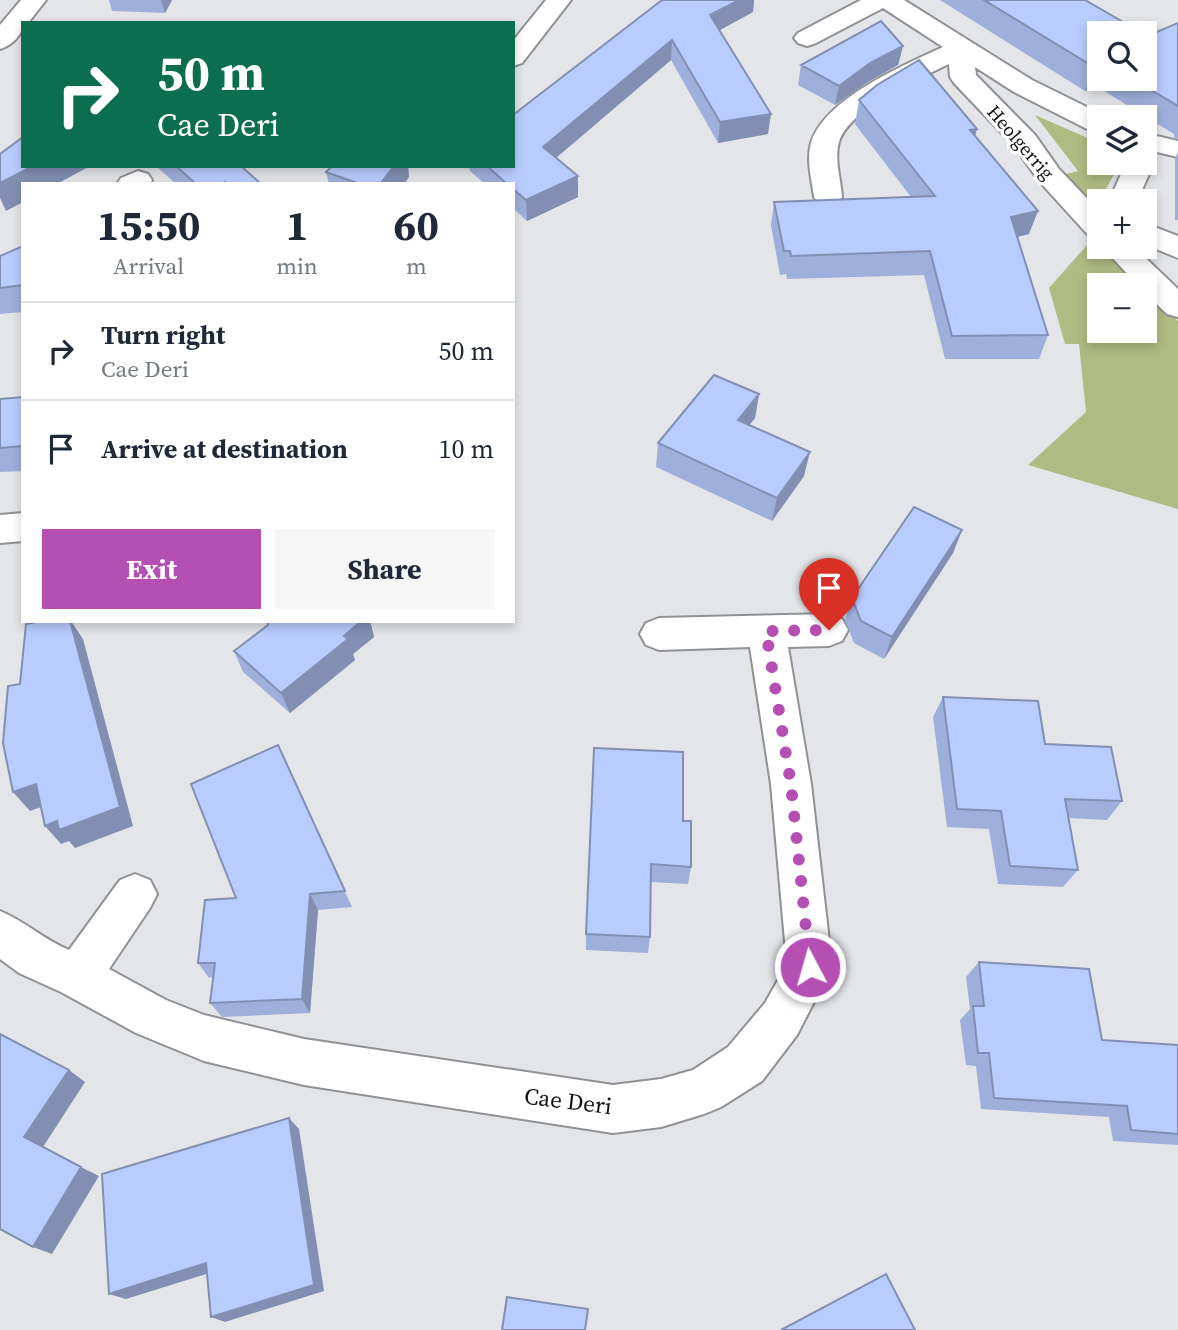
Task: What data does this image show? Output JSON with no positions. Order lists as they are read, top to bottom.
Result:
{
  "streets": {
    "street": ["Heolgerrig", "Cae Deri"]
  },
  "page": {
    "map_buttons": ["+", "−"],
    "turn": ["50 m", "Cae Deri"],
    "eta": [
      "15:50",
      "Arrival",
      "1",
      "min",
      "60",
      "m"
    ],
    "list": [
      {
        "name": "Turn right",
        "note": "Cae Deri",
        "value": "50 m"
      },
      {
        "name": "Arrive at destination",
        "value": "10 m"
      }
    ],
    "buttons": ["Exit", "Share"]
  }
}
